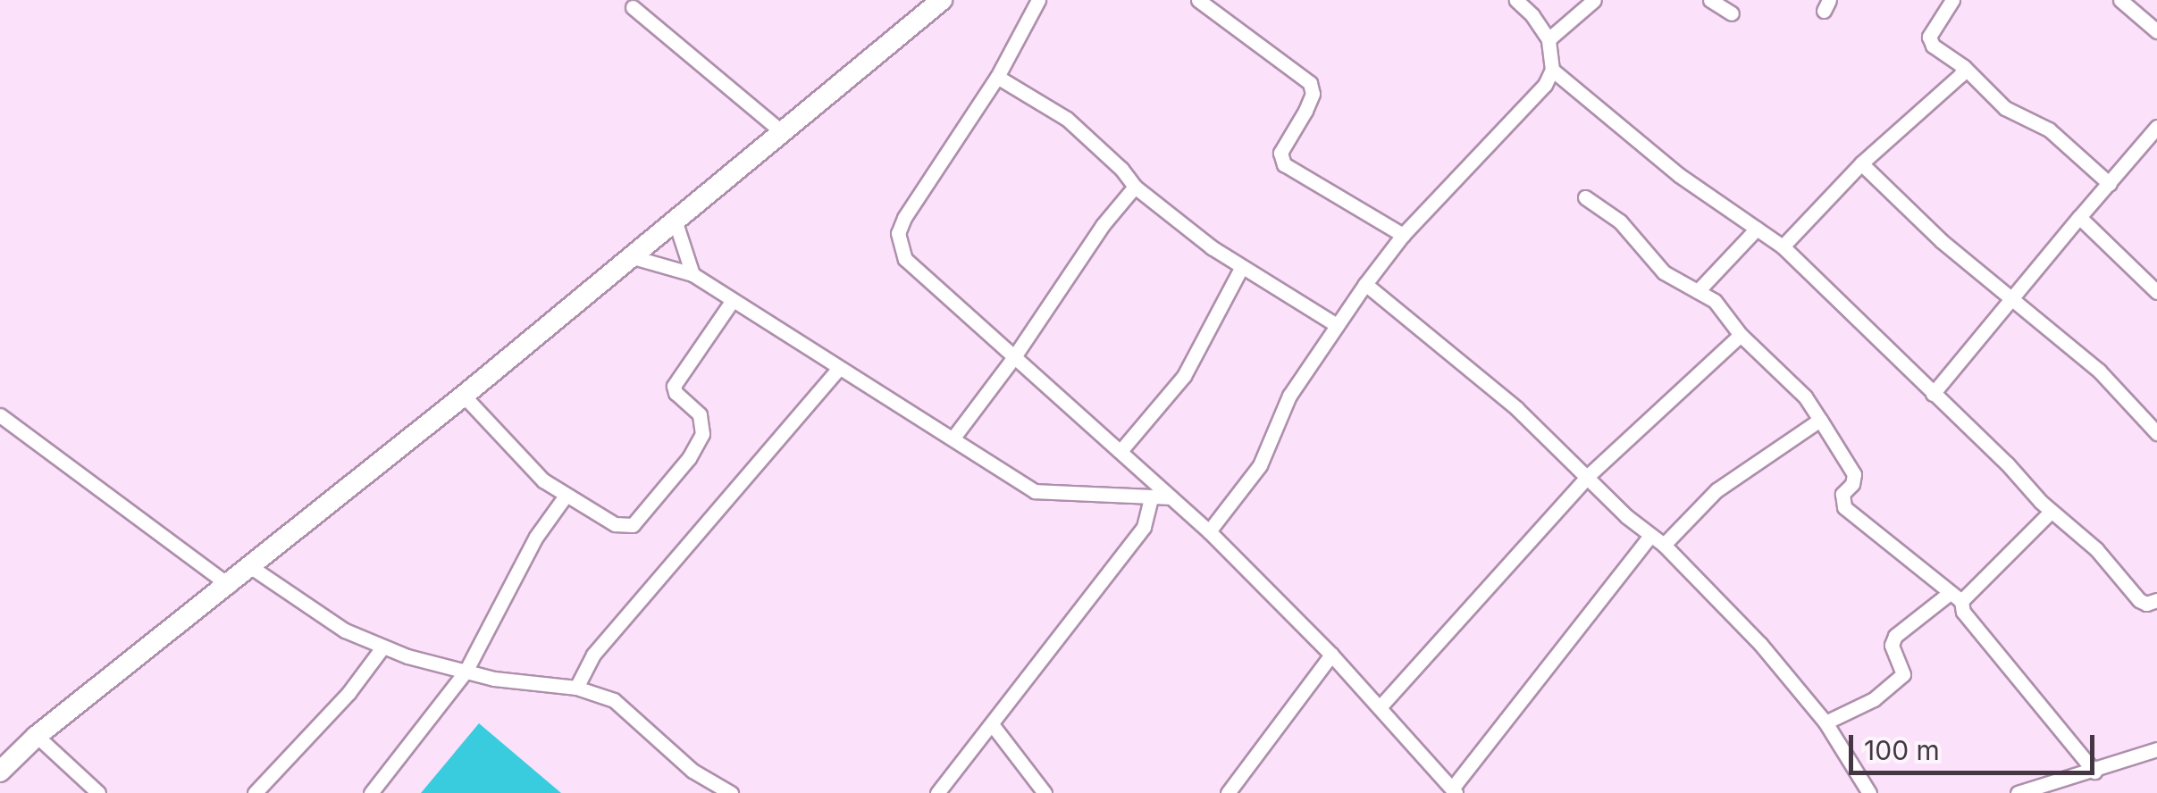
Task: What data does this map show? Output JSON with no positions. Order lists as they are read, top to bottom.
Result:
{
  "scale_bar": "100 m"
}
